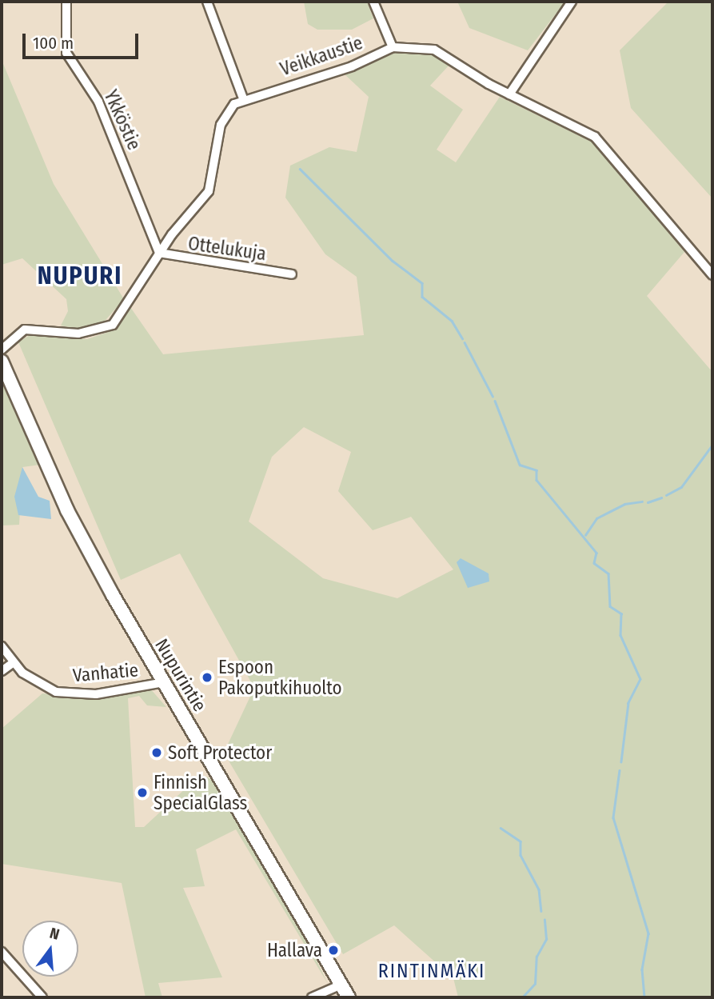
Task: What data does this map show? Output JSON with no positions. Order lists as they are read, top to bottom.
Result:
{
  "streets": {
    "main road": ["Nupurintie"],
    "street": [
      "Veikkaustie",
      "Ykköstie",
      "Ottelukuja",
      "Vanhatie"
    ]
  },
  "crossings": [
    ["Veikkaustie", "Ykköstie"],
    ["Veikkaustie", "Ottelukuja"],
    ["Ykköstie", "Ottelukuja"],
    ["Vanhatie", "Nupurintie"]
  ],
  "districts": ["NUPURI", "RINTINMÄKI"],
  "places": [
    "Espoon Pakoputkihuolto",
    "Soft Protector",
    "Finnish SpecialGlass",
    "Hallava"
  ],
  "scale_bar": "100 m",
  "north": "top"
}
